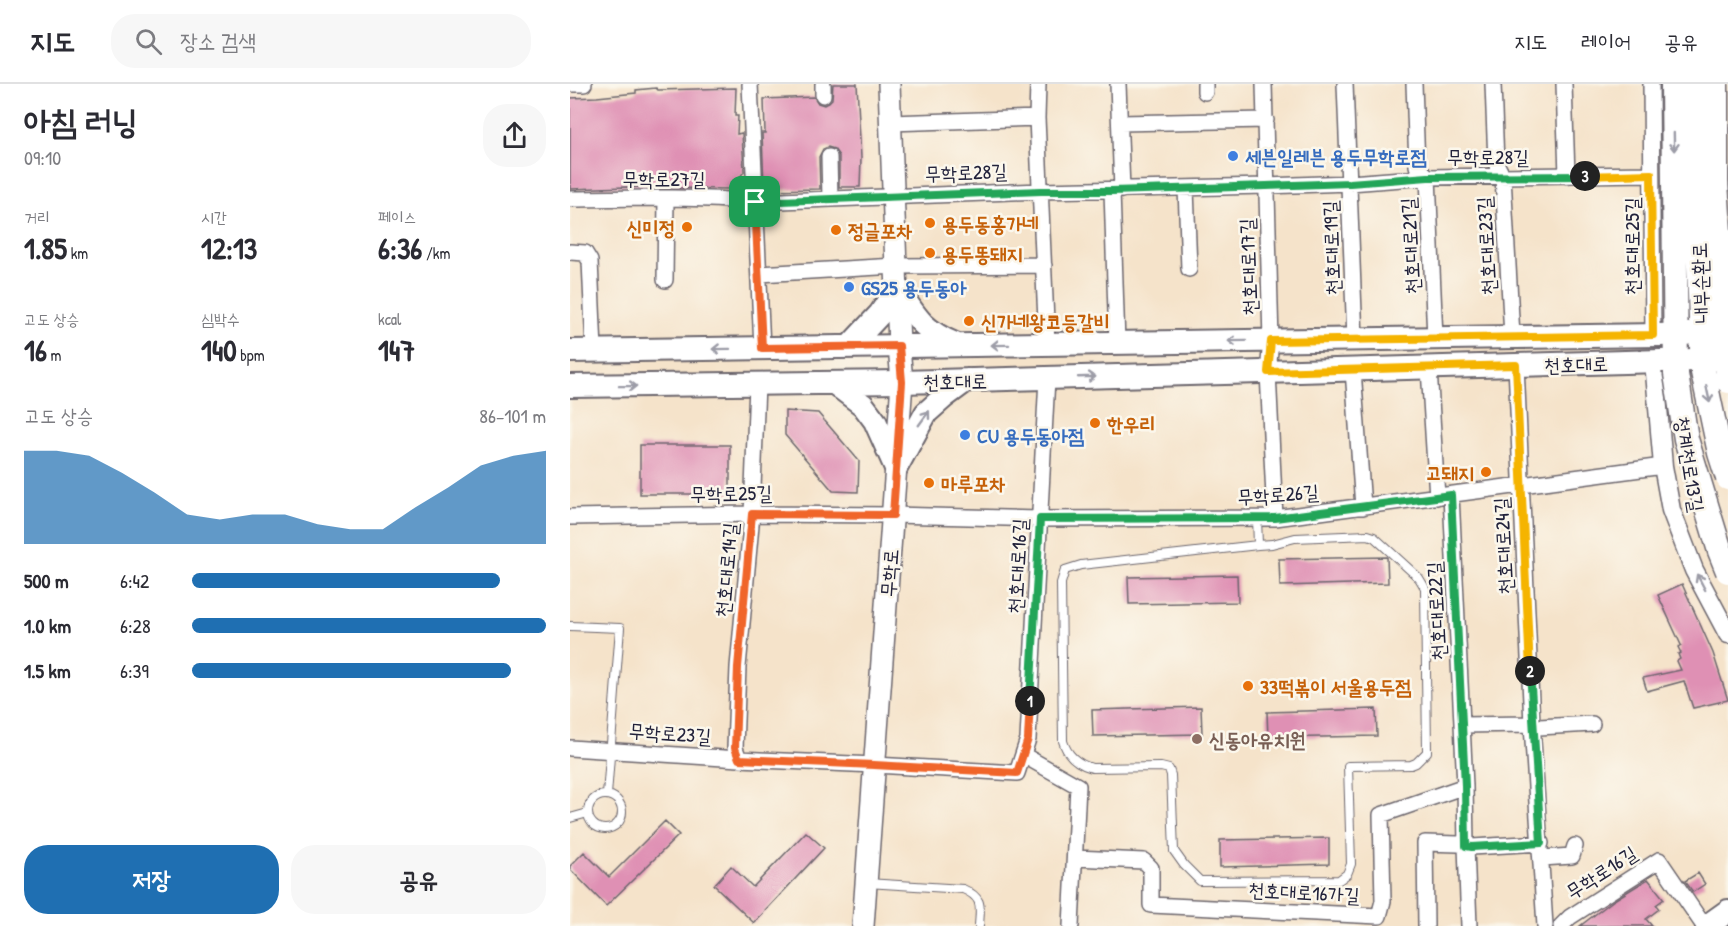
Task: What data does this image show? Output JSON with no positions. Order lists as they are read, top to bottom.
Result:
{
  "streets": {
    "highway": ["내부순환로"],
    "main road": ["천호대로", "무학로"],
    "street": [
      "무학로28길",
      "무학로27길",
      "천호대로21길",
      "천호대로23길",
      "천호대로25길",
      "천호대로19길",
      "천호대로17길",
      "청계천로13길",
      "무학로25길",
      "무학로26길",
      "천호대로24길",
      "천호대로16길",
      "천호대로14길",
      "천호대로22길",
      "무학로23길",
      "무학로16길",
      "천호대로16가길"
    ]
  },
  "crossings": [
    ["무학로28길", "무학로27길"],
    ["무학로28길", "천호대로21길"],
    ["무학로28길", "천호대로23길"],
    ["무학로28길", "천호대로25길"],
    ["무학로28길", "천호대로19길"],
    ["무학로28길", "천호대로17길"],
    ["무학로28길", "무학로"],
    ["무학로27길", "무학로"],
    ["천호대로21길", "천호대로"],
    ["천호대로23길", "천호대로"],
    ["천호대로25길", "천호대로"],
    ["천호대로19길", "천호대로"],
    ["천호대로17길", "천호대로"],
    ["천호대로", "청계천로13길"],
    ["천호대로", "천호대로24길"],
    ["천호대로", "천호대로16길"],
    ["천호대로", "천호대로14길"],
    ["천호대로", "무학로"],
    ["천호대로", "천호대로22길"],
    ["청계천로13길", "무학로26길"],
    ["무학로25길", "무학로26길"],
    ["무학로25길", "천호대로14길"],
    ["무학로25길", "무학로"],
    ["무학로26길", "천호대로24길"],
    ["무학로26길", "천호대로16길"],
    ["무학로26길", "무학로"],
    ["무학로26길", "천호대로22길"],
    ["천호대로16길", "무학로"],
    ["천호대로16길", "무학로23길"],
    ["천호대로14길", "무학로23길"],
    ["무학로", "무학로23길"],
    ["천호대로22길", "천호대로16가길"]
  ],
  "one_way": ["청계천로13길"],
  "places": [
    "세븐일레븐 용두무학로점",
    "용두동홍가네",
    "신미정",
    "정글포차",
    "용두똥돼지",
    "GS25 용두동아",
    "신가네왕코등갈비",
    "한우리",
    "CU 용두동아점",
    "고돼지",
    "마루포차",
    "33떡볶이 서울용두점",
    "신동아유치원"
  ],
  "page": {
    "header": "지도",
    "search": "장소 검색",
    "nav": ["지도", "레이어", "공유"],
    "heading": ["아침 러닝", "09:10"],
    "pins": ["3", "2", "1"],
    "stats": [
      ["거리", "1.85 km"],
      ["시간", "12:13"],
      ["페이스", "6:36 /km"],
      ["고도 상승", "16 m"],
      ["심박수", "140 bpm"],
      ["kcal", "147"]
    ],
    "chart": ["고도 상승", "86–101 m"],
    "list": [
      {
        "name": "500 m",
        "note": "6:42"
      },
      {
        "name": "1.0 km",
        "note": "6:28"
      },
      {
        "name": "1.5 km",
        "note": "6:39"
      }
    ],
    "buttons": ["저장", "공유"]
  }
}
